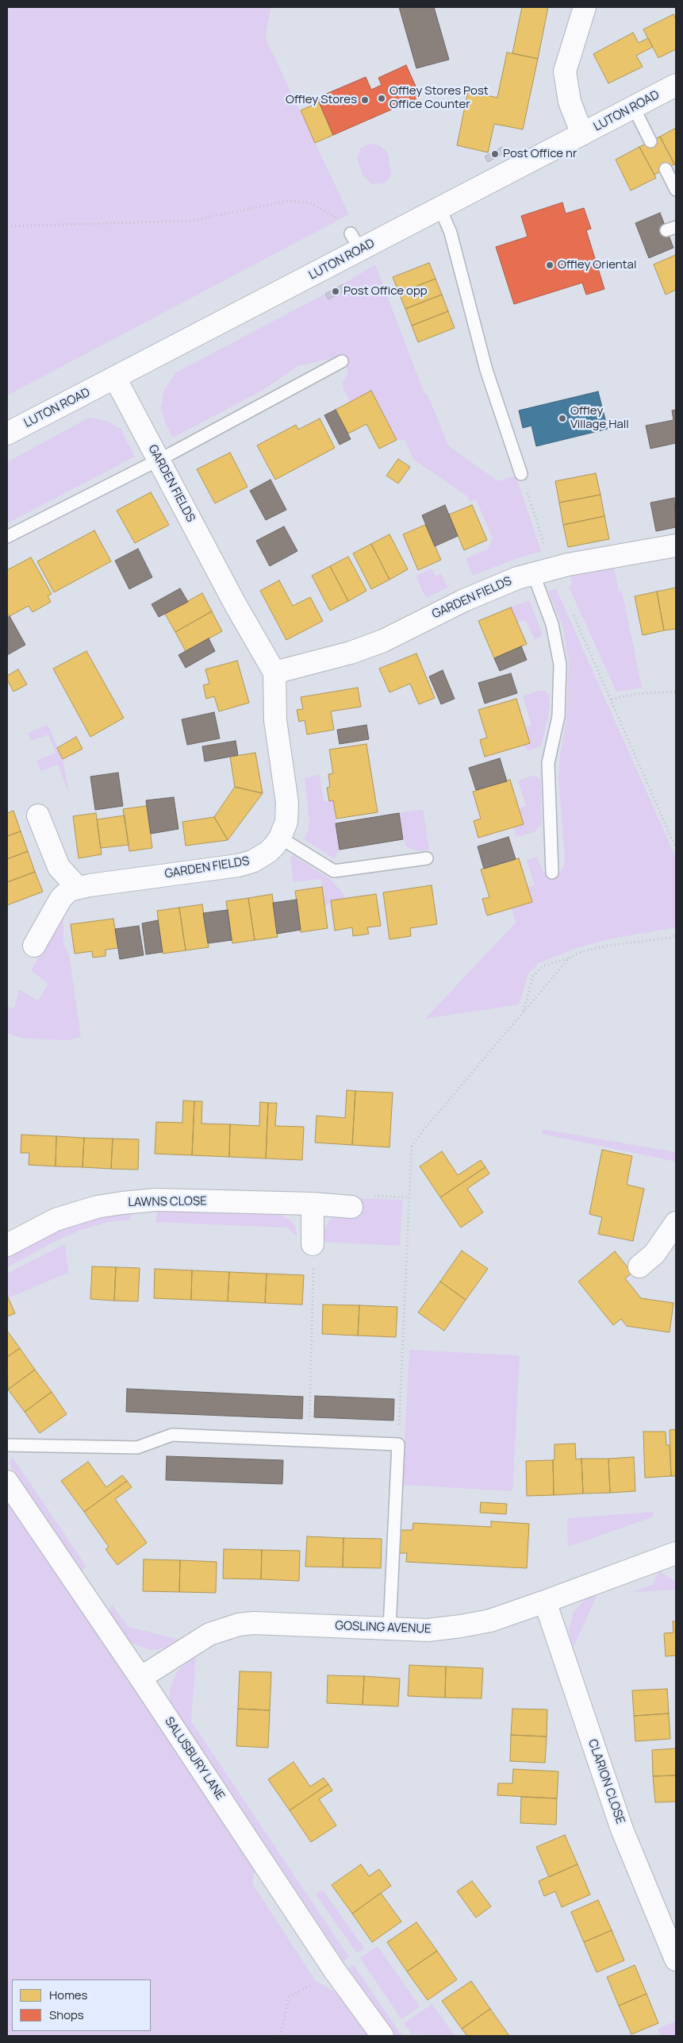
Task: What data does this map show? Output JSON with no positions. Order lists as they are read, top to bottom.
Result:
{
  "streets": {
    "street": [
      "LUTON ROAD",
      "GARDEN FIELDS",
      "LAWNS CLOSE",
      "GOSLING AVENUE",
      "SALUSBURY LANE",
      "CLARION CLOSE"
    ]
  },
  "crossings": [
    ["LUTON ROAD", "GARDEN FIELDS"],
    ["GOSLING AVENUE", "SALUSBURY LANE"],
    ["GOSLING AVENUE", "CLARION CLOSE"]
  ],
  "places": [
    "Offley Stores Post Office Counter",
    "Offley Stores",
    "Post Office nr",
    "Offley Oriental",
    "Post Office opp",
    "Offley Village Hall"
  ],
  "legend": ["Homes", "Shops"]
}
